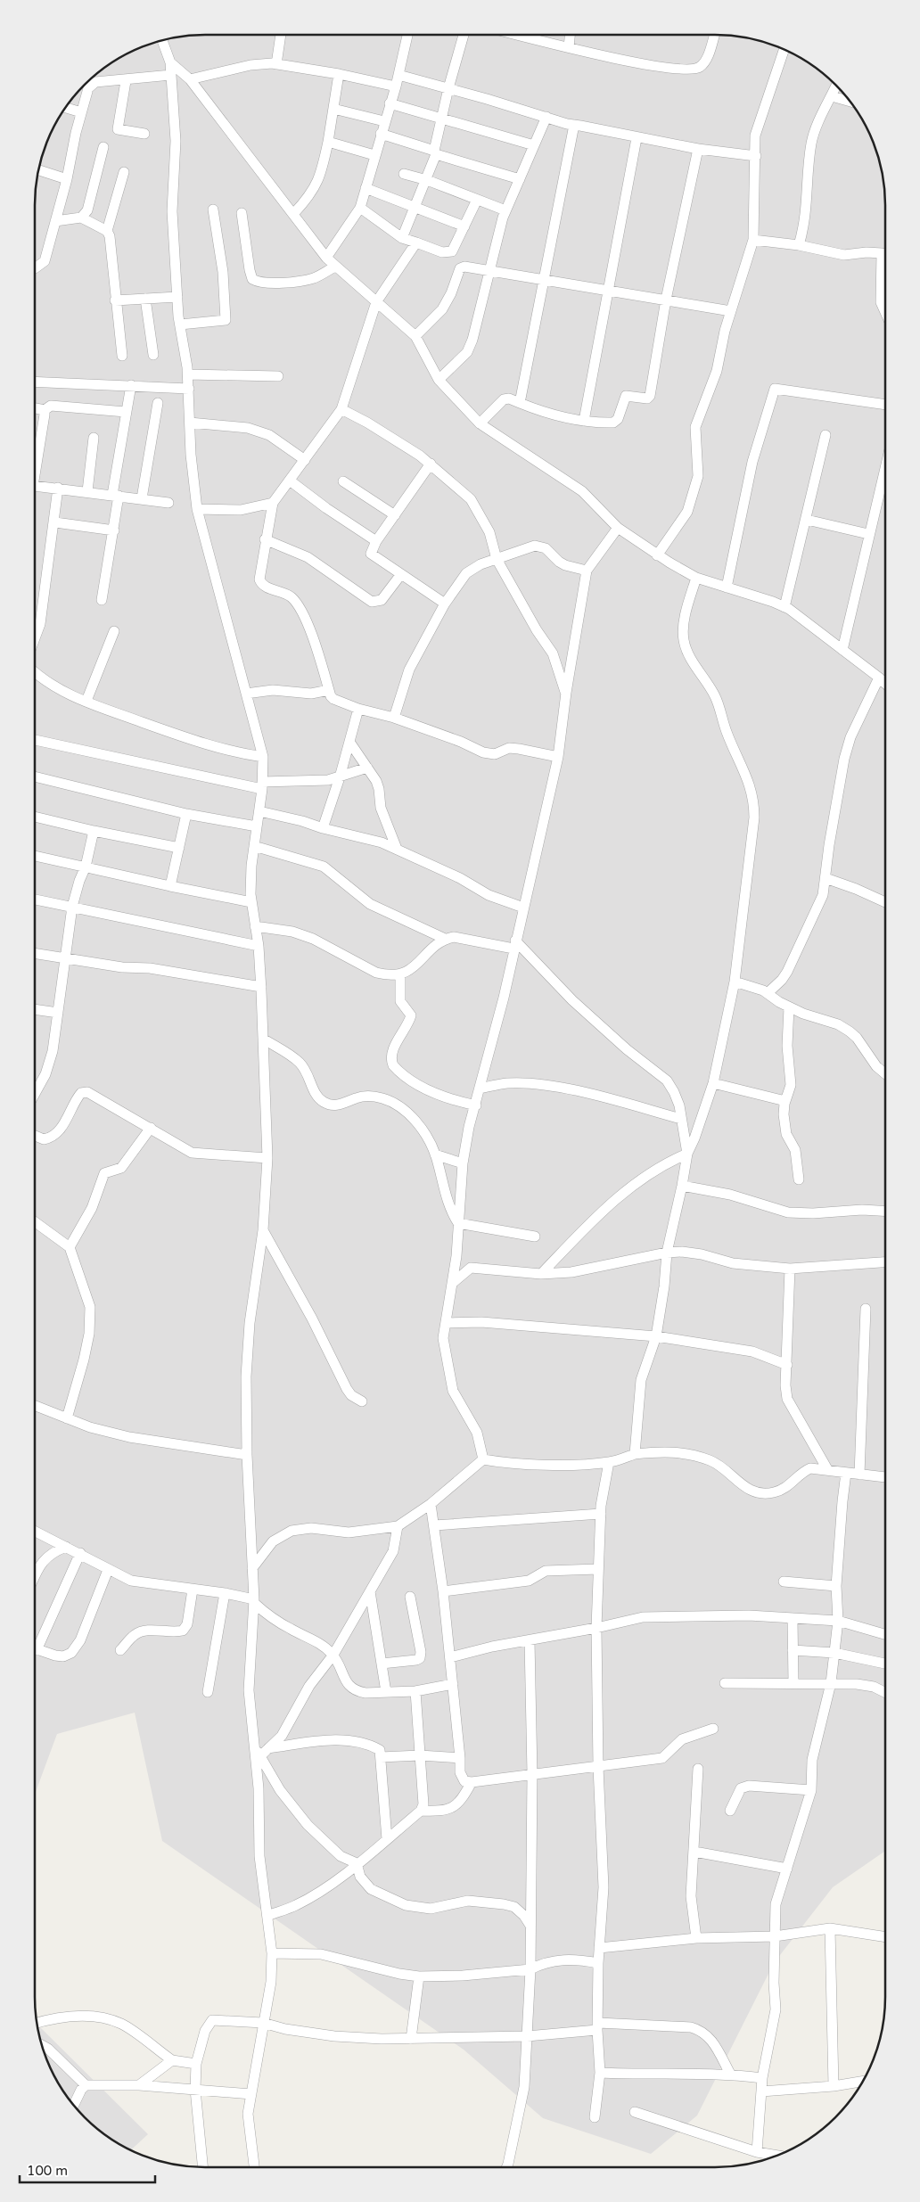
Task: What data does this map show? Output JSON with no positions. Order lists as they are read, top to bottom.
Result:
{
  "scale_bar": "100 m"
}
